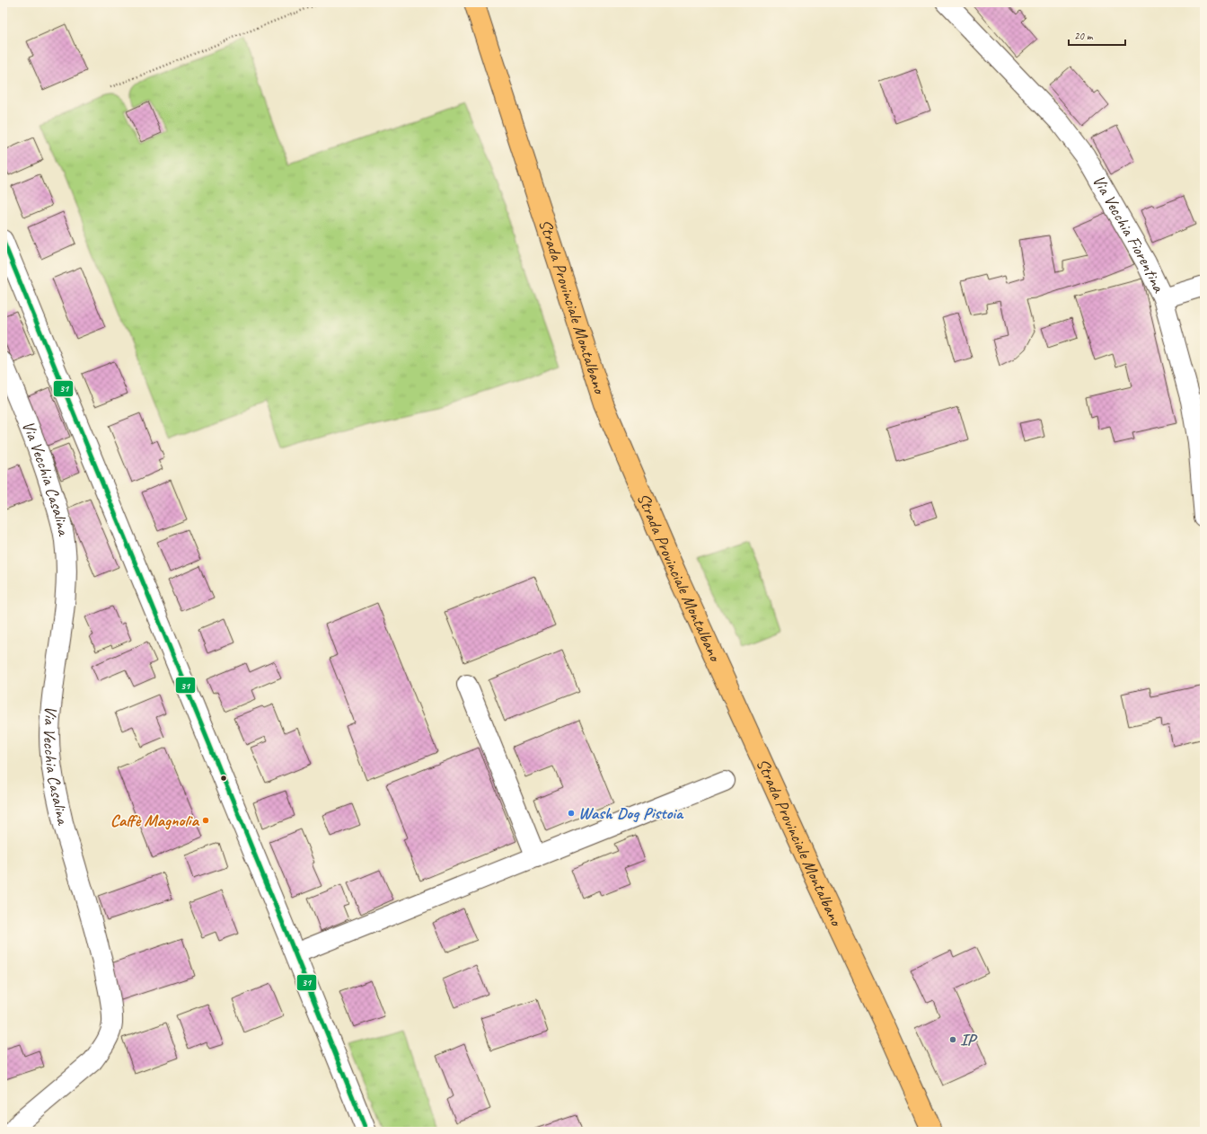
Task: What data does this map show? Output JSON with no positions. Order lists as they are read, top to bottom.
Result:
{
  "streets": {
    "main road": ["Strada Provinciale Montalbano"],
    "street": ["Via Vecchia Fiorentina", "Via Vecchia Casalina"]
  },
  "places": ["Wash Dog Pistoia", "Caffè Magnolia", "IP"],
  "lines": ["transit line 31"],
  "scale_bar": "20 m"
}
